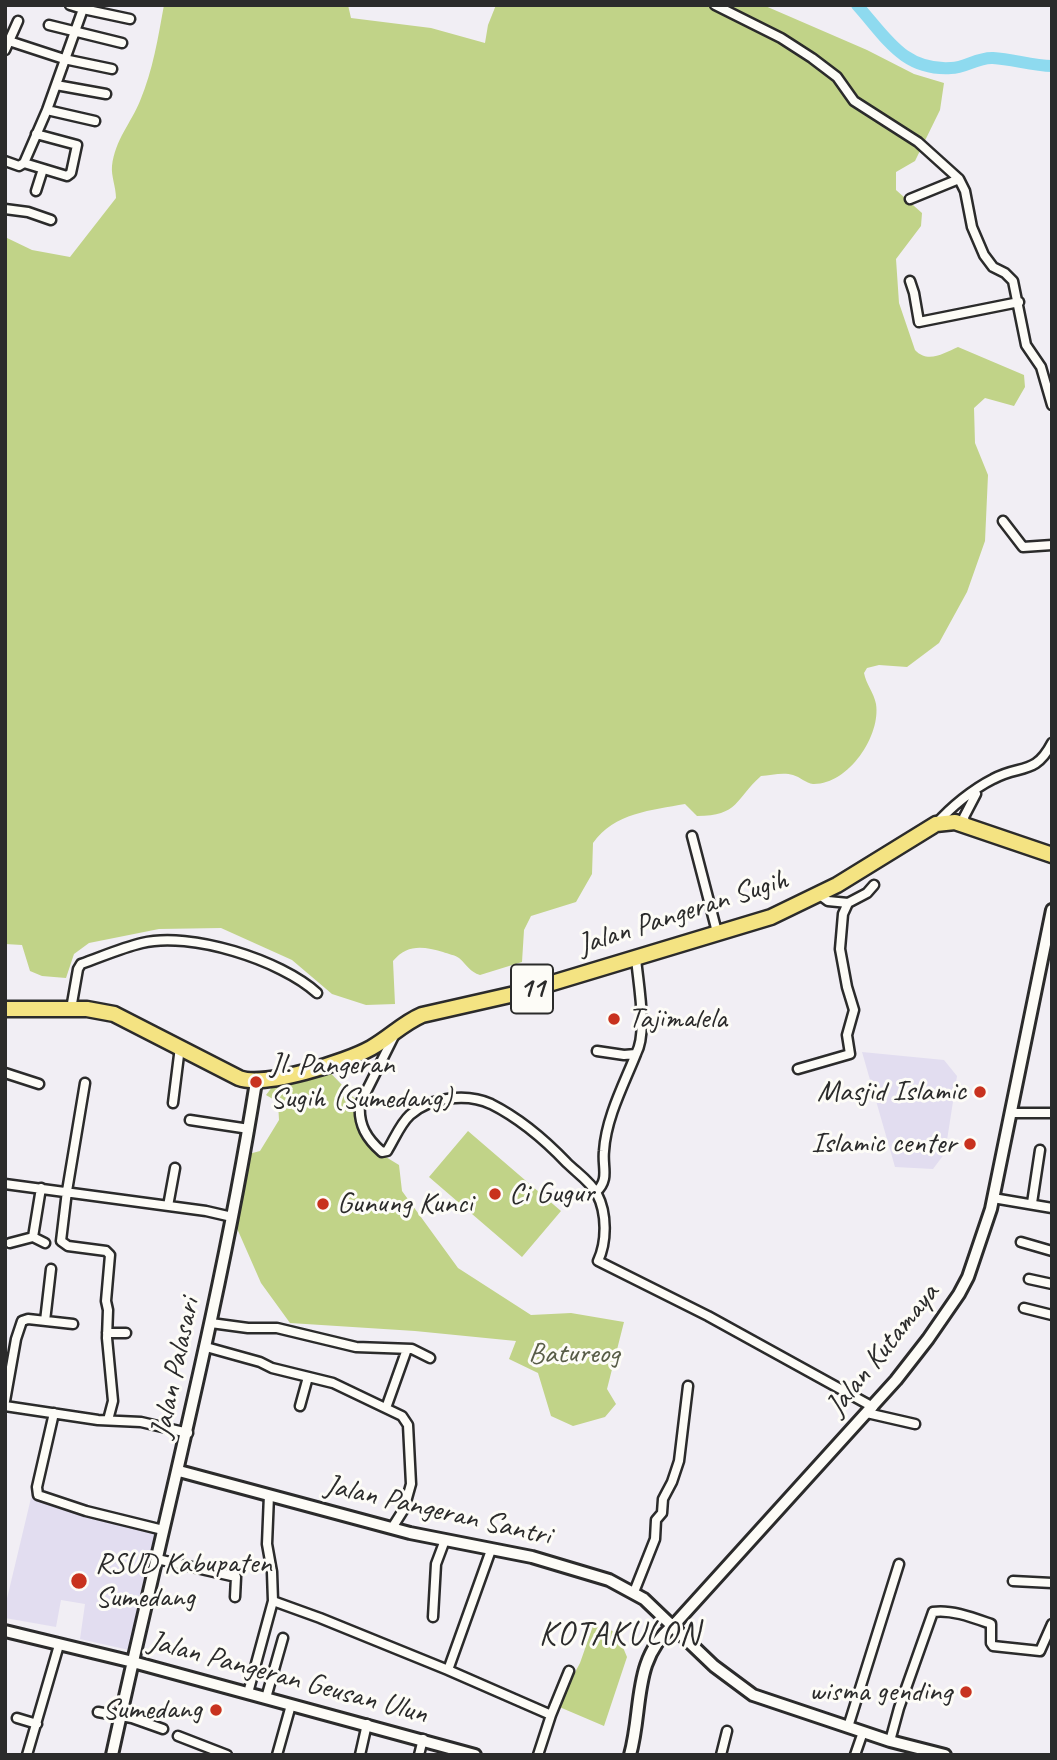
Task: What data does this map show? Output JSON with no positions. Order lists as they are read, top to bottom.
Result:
{
  "streets": {
    "highway": ["Jalan Pangeran Sugih", "11"],
    "street": [
      "Jalan Kutamaya",
      "Jalan Palasari",
      "Jalan Pangeran Santri",
      "Jalan Pangeran Geusan Ulun"
    ]
  },
  "crossings": [
    ["Jalan Pangeran Sugih", "Jalan Palasari"],
    ["Jalan Kutamaya", "Jalan Pangeran Santri"],
    ["Jalan Palasari", "Jalan Pangeran Santri"],
    ["Jalan Palasari", "Jalan Pangeran Geusan Ulun"]
  ],
  "districts": ["KOTAKULON"],
  "parks": ["Batureog"],
  "places": [
    "Tajimalela",
    "Jl. Pangeran Sugih (Sumedang)",
    "Masjid Islamic",
    "Islamic center",
    "Ci Gugur",
    "Gunung Kunci",
    "RSUD Kabupaten Sumedang",
    "wisma gending",
    "Sumedang"
  ]
}
